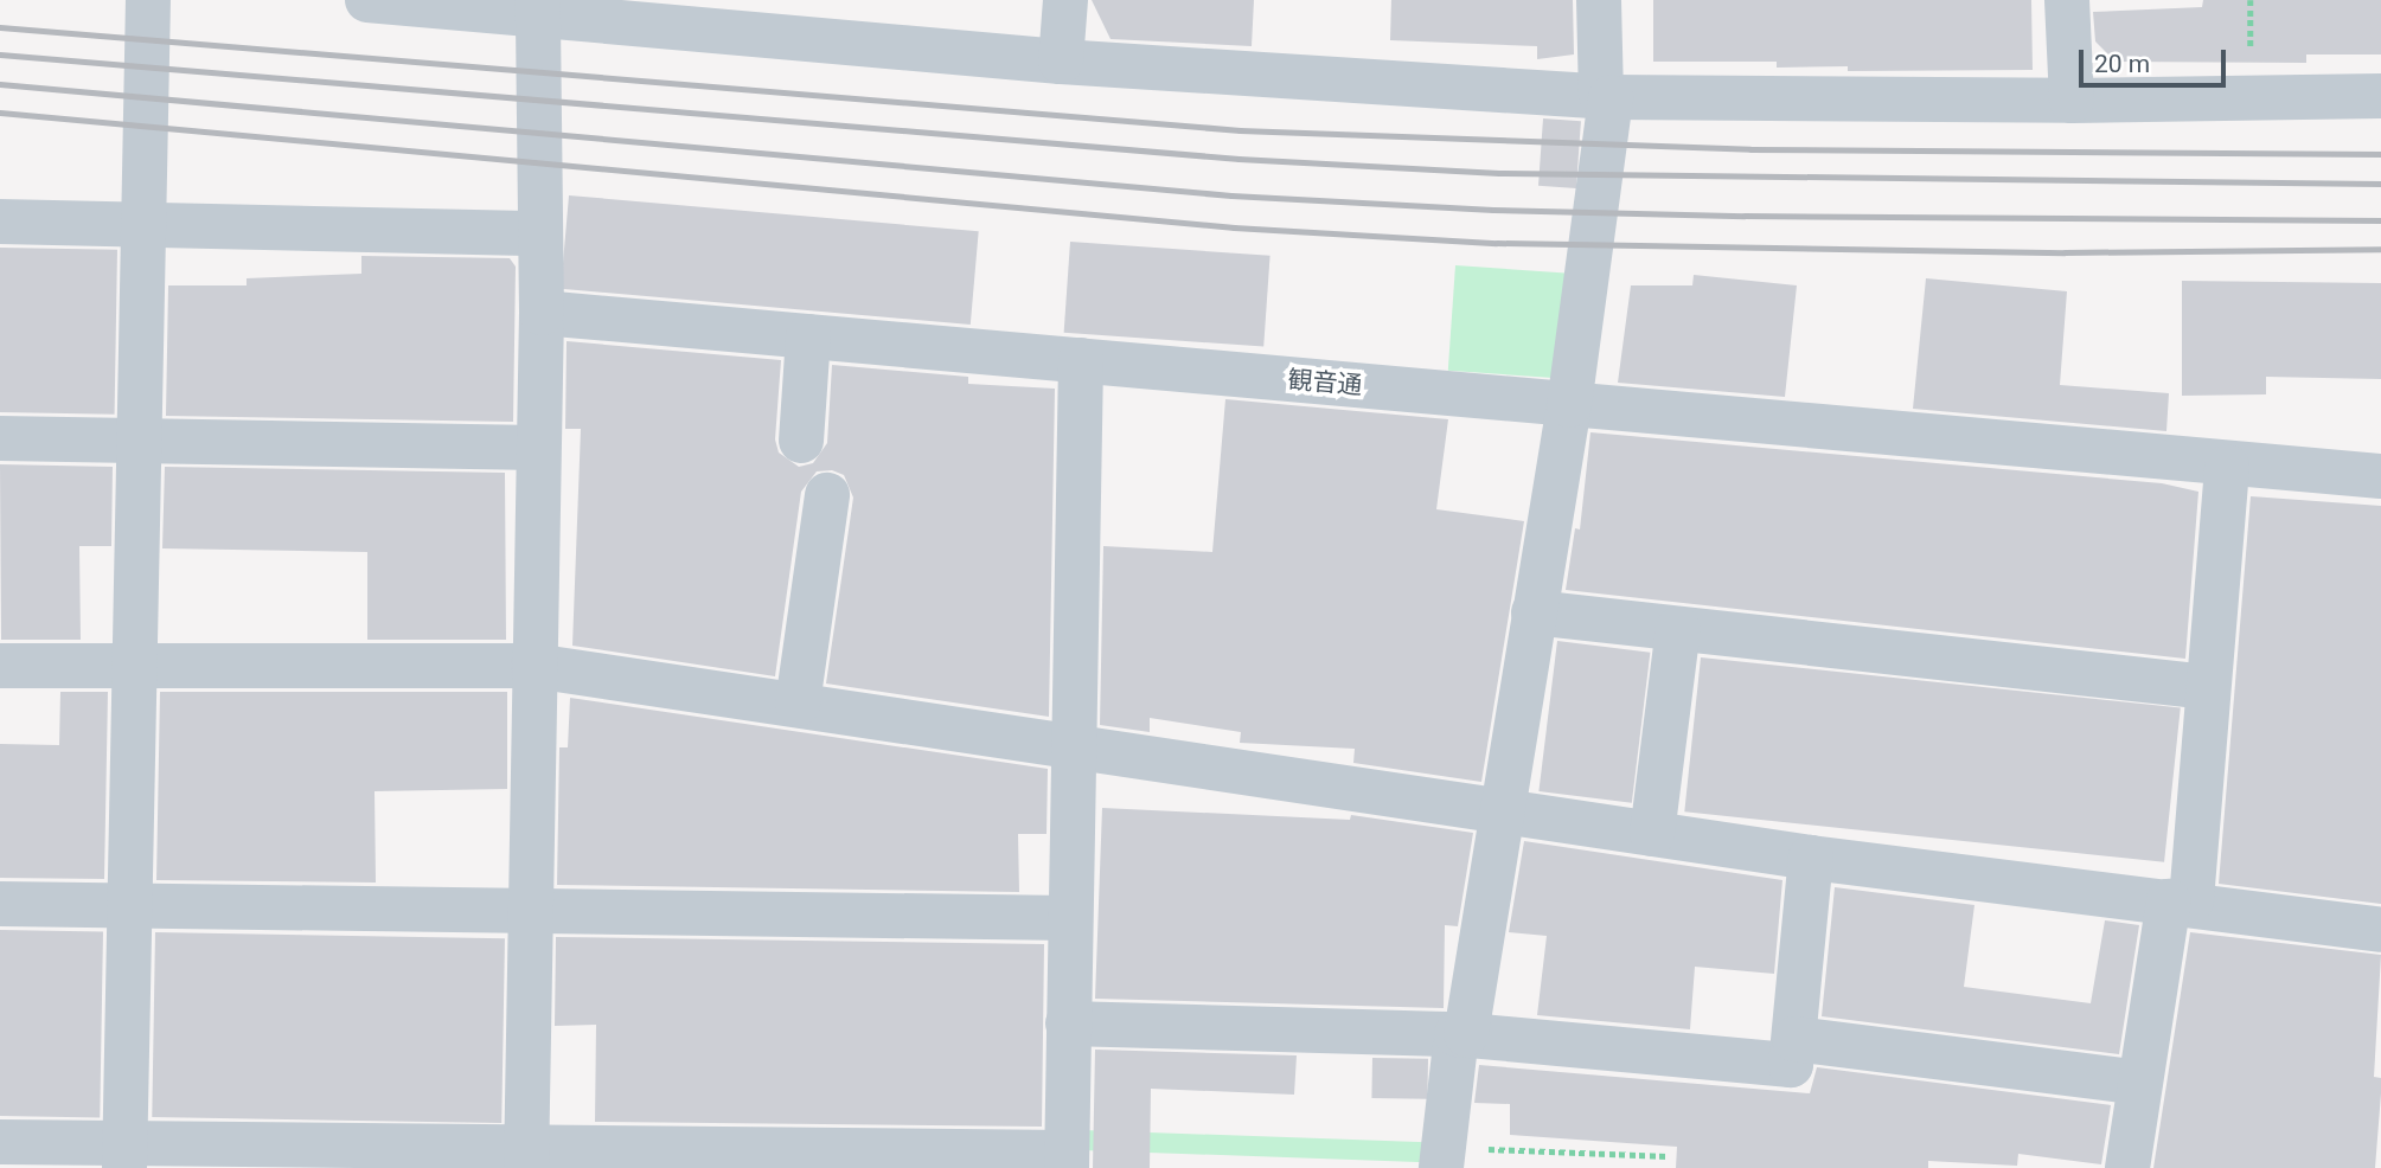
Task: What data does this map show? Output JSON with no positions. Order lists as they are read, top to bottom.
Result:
{
  "streets": {
    "street": ["観音通"]
  },
  "scale_bar": "20 m"
}
